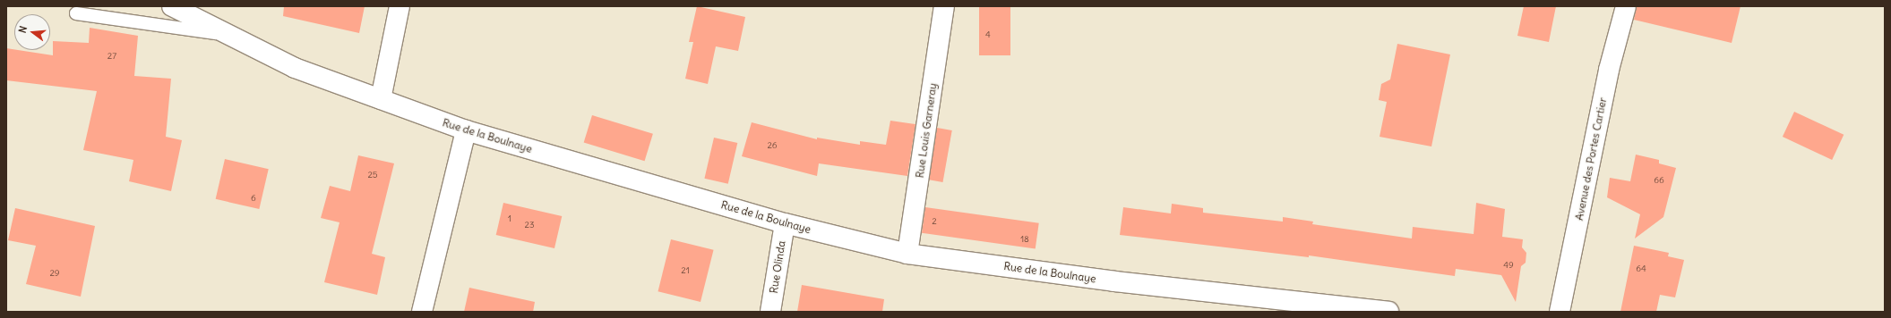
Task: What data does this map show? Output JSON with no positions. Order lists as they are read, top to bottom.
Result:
{
  "streets": {
    "street": [
      "Rue Louis Garneray",
      "Rue de la Boulnaye",
      "Avenue des Portes Cartier",
      "Rue Olinda"
    ]
  },
  "crossings": [
    ["Rue Louis Garneray", "Rue de la Boulnaye"],
    ["Rue de la Boulnaye", "Rue Olinda"]
  ],
  "house_numbers": [
    "4",
    "27",
    "26",
    "25",
    "66",
    "6",
    "1",
    "2",
    "23",
    "18",
    "49",
    "64",
    "21",
    "29"
  ],
  "north": "left"
}
